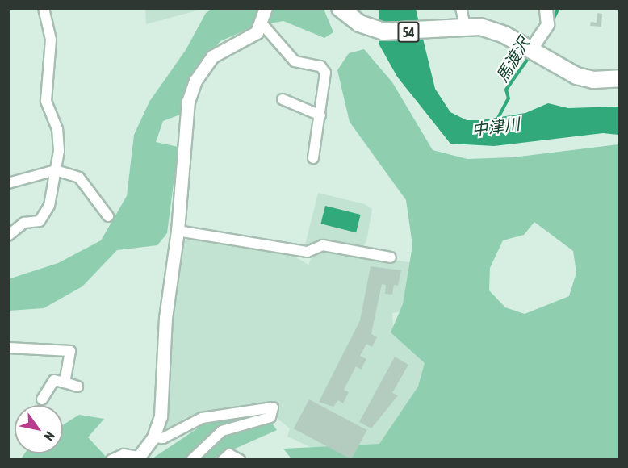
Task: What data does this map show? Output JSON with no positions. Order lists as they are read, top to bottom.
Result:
{
  "streets": {
    "main road": ["54"]
  },
  "water": ["馬渡沢", "中津川"],
  "north": "bottom right"
}
